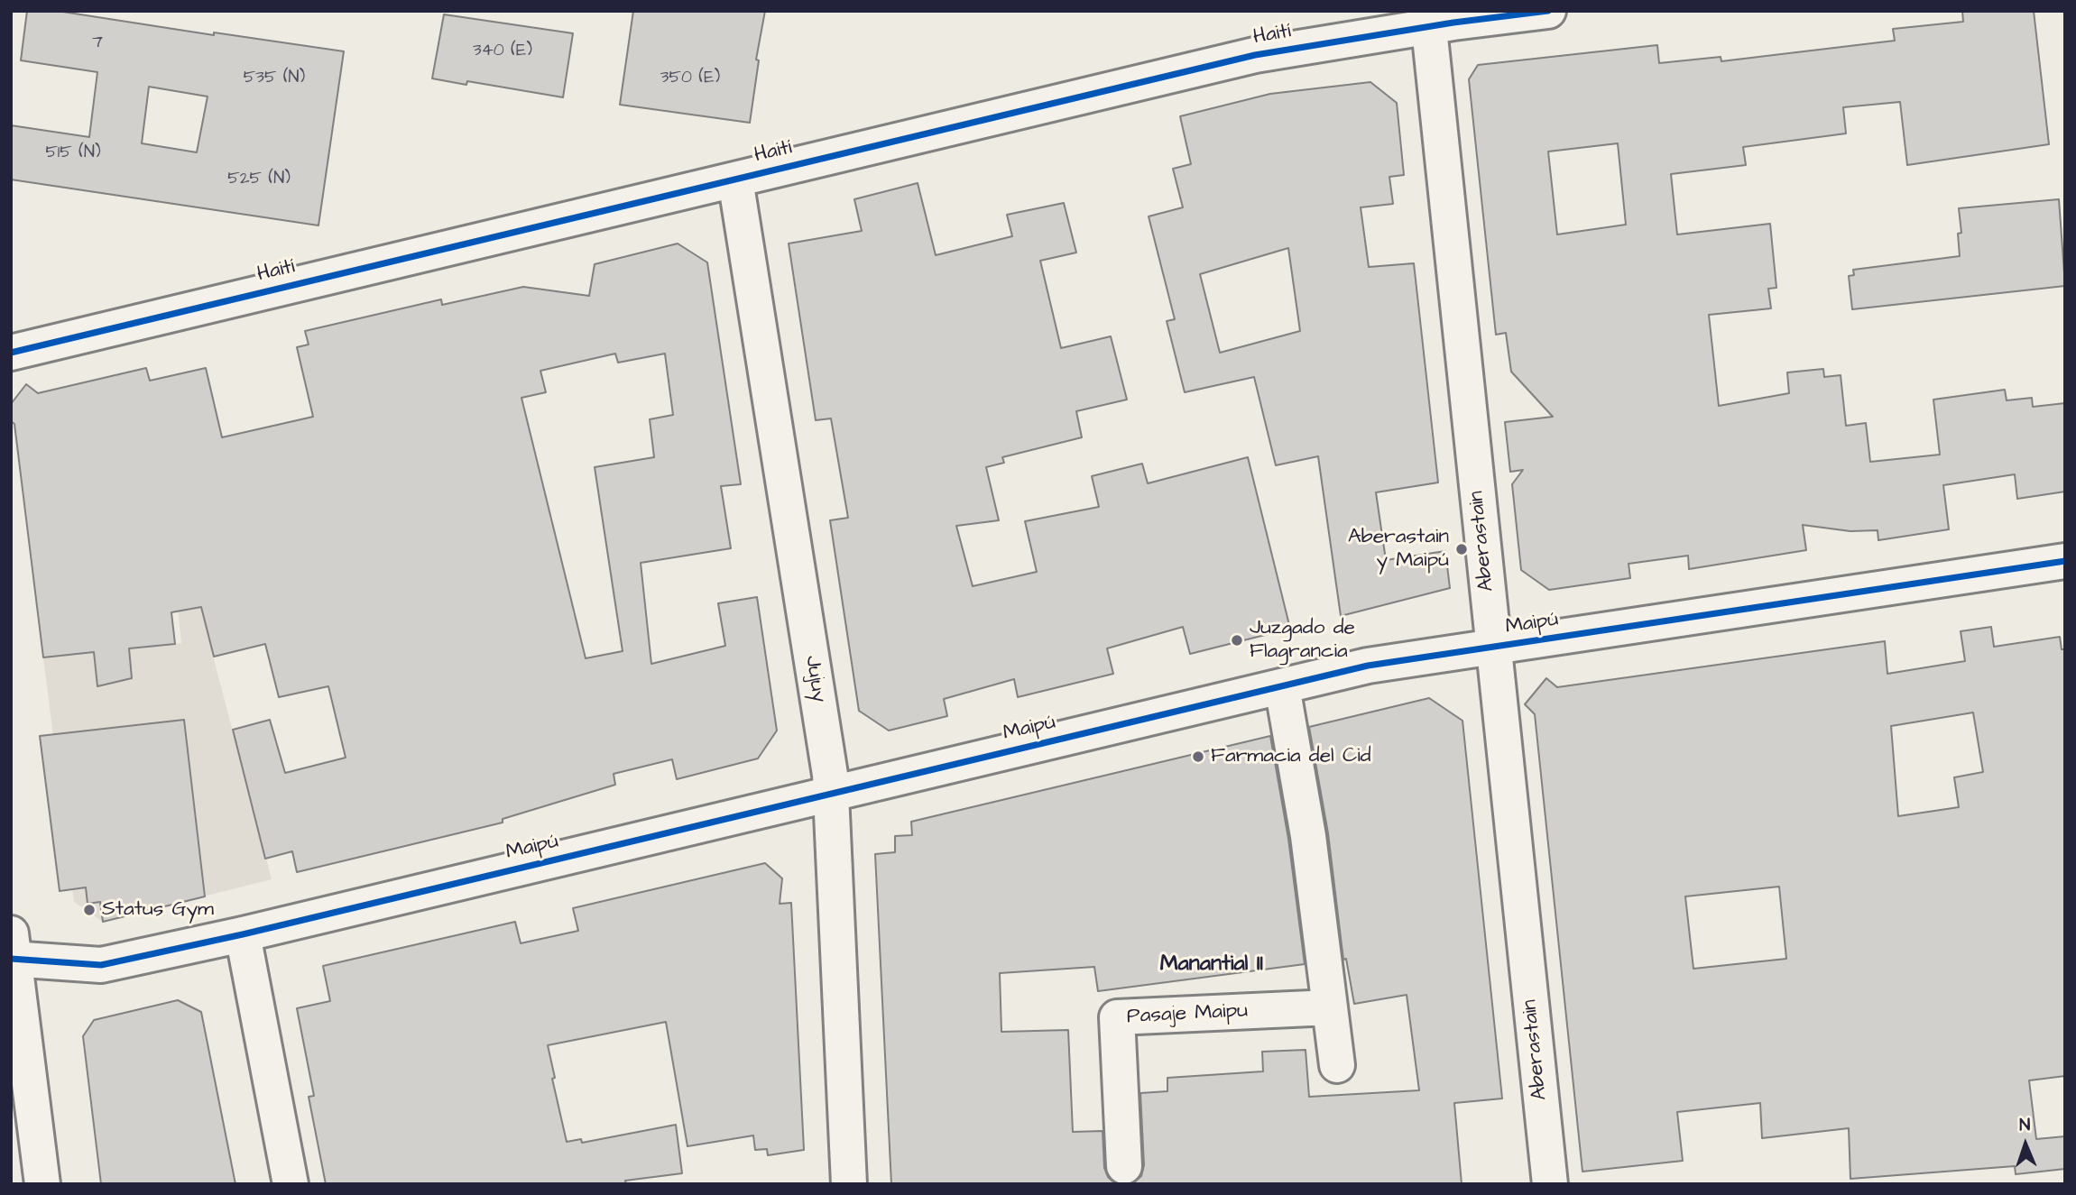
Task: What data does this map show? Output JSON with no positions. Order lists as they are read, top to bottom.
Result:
{
  "streets": {
    "street": [
      "Haití",
      "Aberastain",
      "Maipú",
      "Jujuy",
      "Pasaje Maipu"
    ]
  },
  "crossings": [
    ["Haití", "Aberastain"],
    ["Haití", "Jujuy"],
    ["Aberastain", "Maipú"],
    ["Maipú", "Jujuy"]
  ],
  "districts": ["Manantial II"],
  "places": [
    "Aberastain y Maipú",
    "Juzgado de Flagrancia",
    "Farmacia del Cid",
    "Status Gym"
  ],
  "house_numbers": [
    "7",
    "340 (E)",
    "535 (N)",
    "350 (E)",
    "515 (N)",
    "525 (N)"
  ],
  "north": "top"
}
